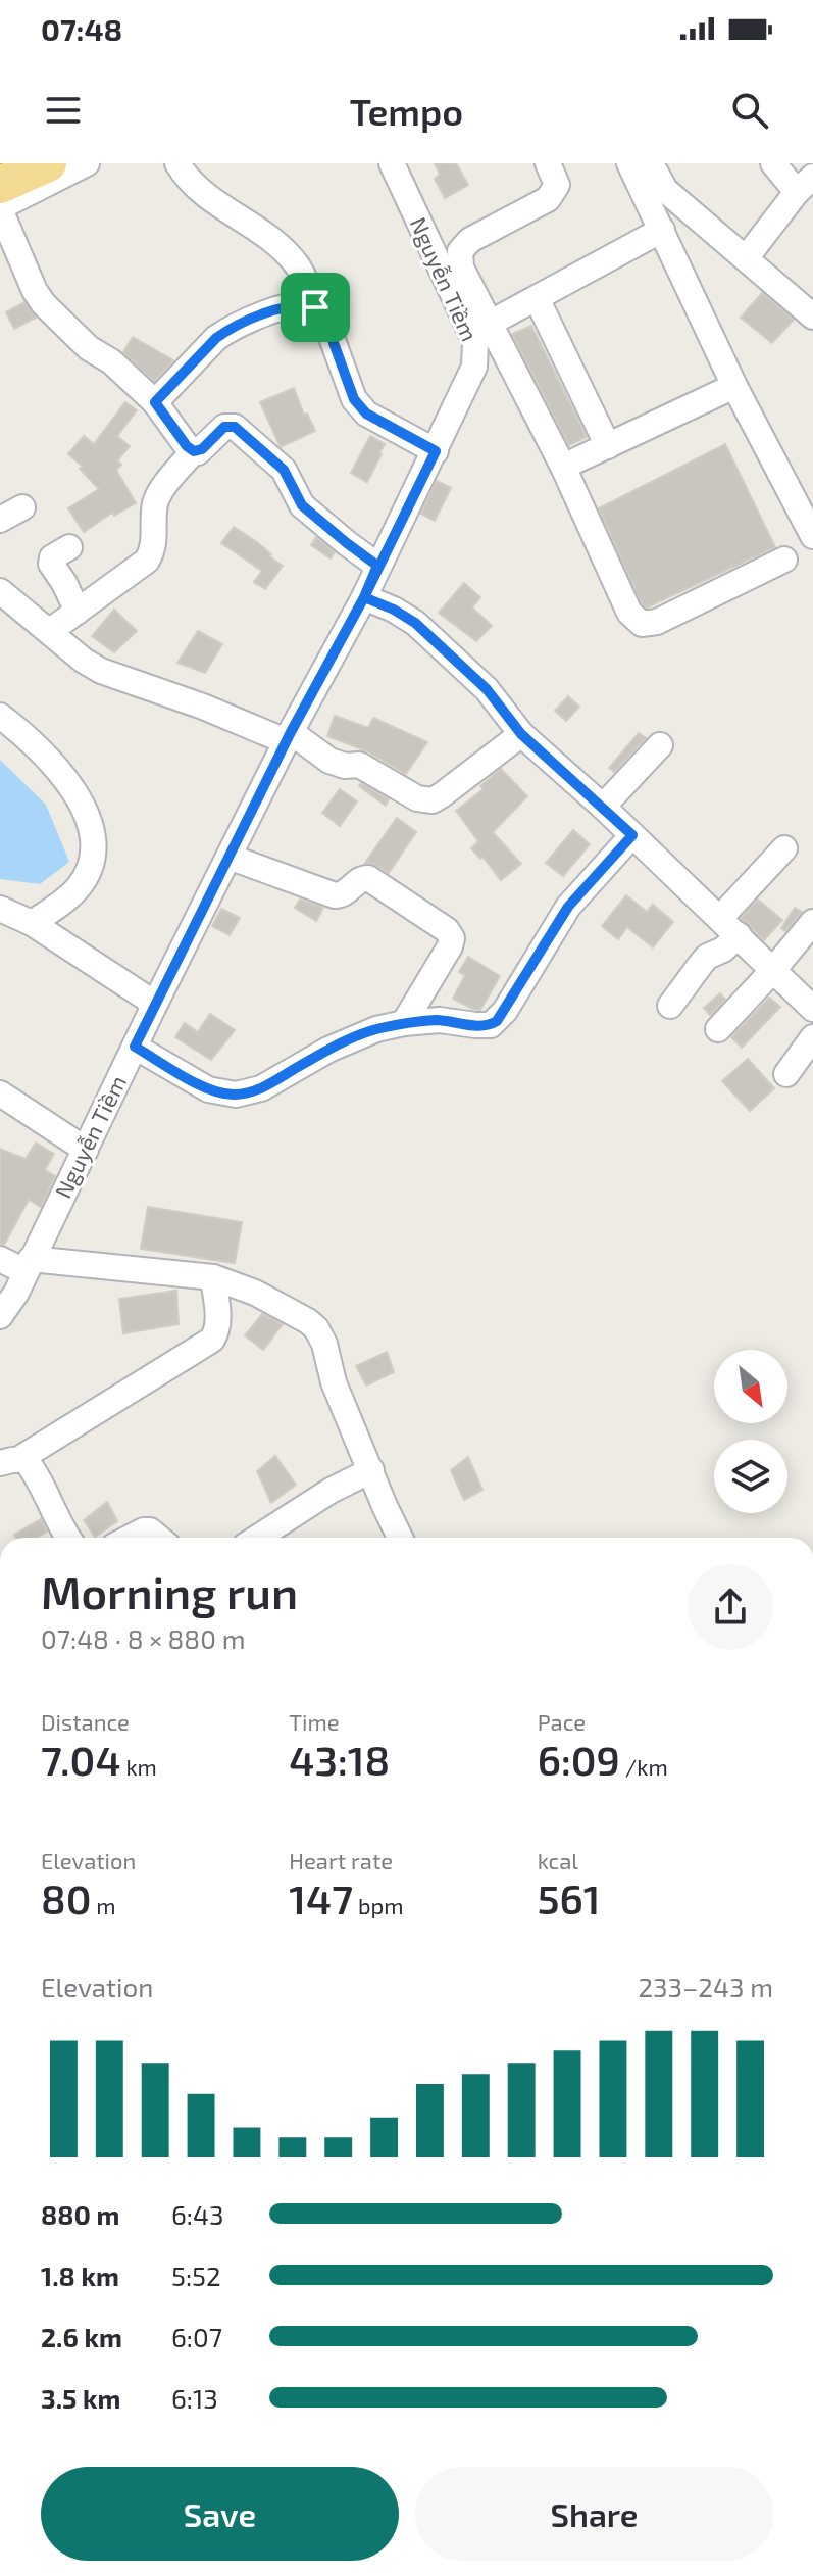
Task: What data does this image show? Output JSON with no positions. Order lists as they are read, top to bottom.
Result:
{
  "streets": {
    "street": ["Nguyễn Tiềm"]
  },
  "north": "bottom right",
  "page": {
    "status": "07:48",
    "header": "Tempo",
    "heading": ["Morning run", "07:48 · 8 × 880 m"],
    "stats": [
      ["Distance", "7.04 km"],
      ["Time", "43:18"],
      ["Pace", "6:09 /km"],
      ["Elevation", "80 m"],
      ["Heart rate", "147 bpm"],
      ["kcal", "561"]
    ],
    "chart": ["Elevation", "233–243 m"],
    "list": [
      {
        "name": "880 m",
        "note": "6:43"
      },
      {
        "name": "1.8 km",
        "note": "5:52"
      },
      {
        "name": "2.6 km",
        "note": "6:07"
      },
      {
        "name": "3.5 km",
        "note": "6:13"
      }
    ],
    "buttons": ["Save", "Share"]
  }
}
